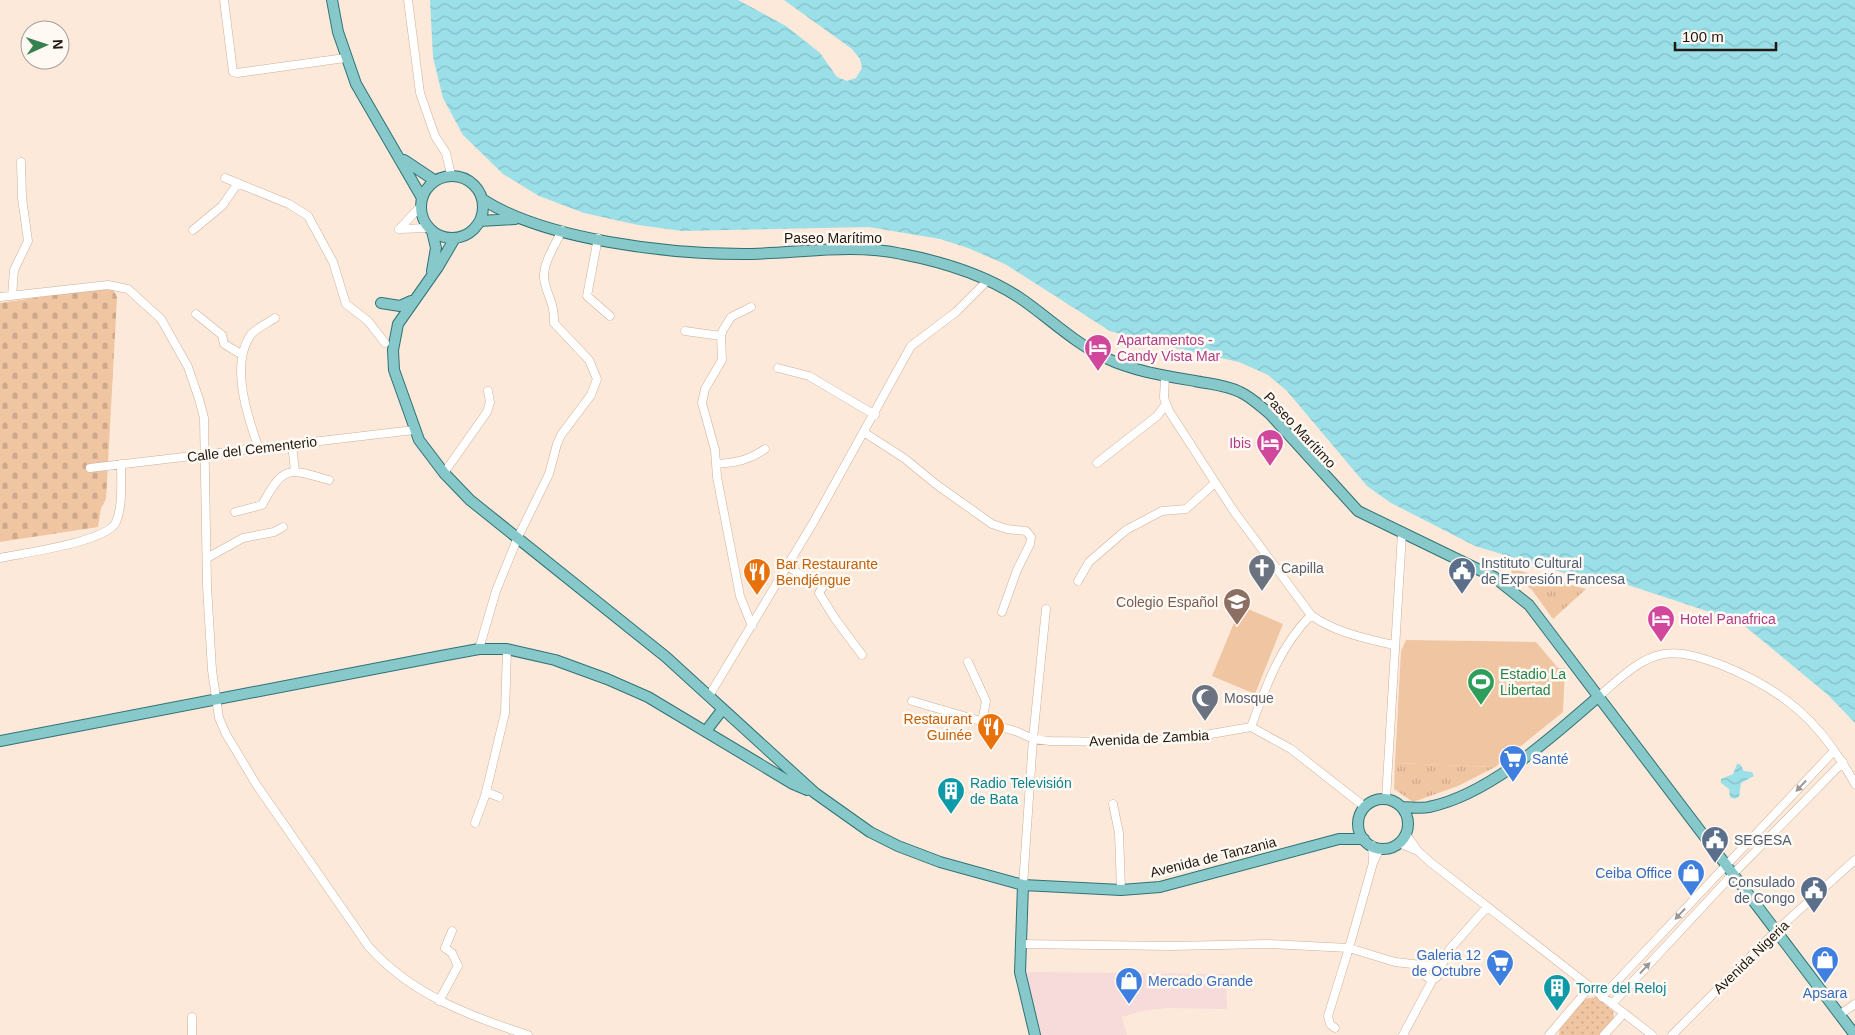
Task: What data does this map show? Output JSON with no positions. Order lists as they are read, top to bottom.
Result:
{
  "streets": {
    "main road": ["Paseo Marítimo", "Avenida de Tanzania"],
    "street": ["Calle del Cementerio", "Avenida de Zambia", "Avenida Nigeria"]
  },
  "crossings": [
    ["Paseo Marítimo", "Avenida Nigeria"]
  ],
  "places": {
    "hotel": ["Apartamentos - Candy Vista Mar", "Ibis", "Hotel Panafrica"],
    "church": ["Capilla"],
    "public building": ["Instituto Cultural de Expresión Francesa", "SEGESA", "Consulado de Congo"],
    "restaurant": ["Bar Restaurante Bendjéngue", "Restaurant Guinée"],
    "school or university": ["Colegio Español"],
    "sports": ["Estadio La Libertad"],
    "mosque": ["Mosque"],
    "supermarket": ["Santé", "Galeria 12 de Octubre"],
    "building": ["Radio Televisión de Bata", "Torre del Reloj"],
    "shop": ["Ceiba Office", "Apsara", "Mercado Grande"]
  },
  "scale_bar": "100 m",
  "north": "right"
}
